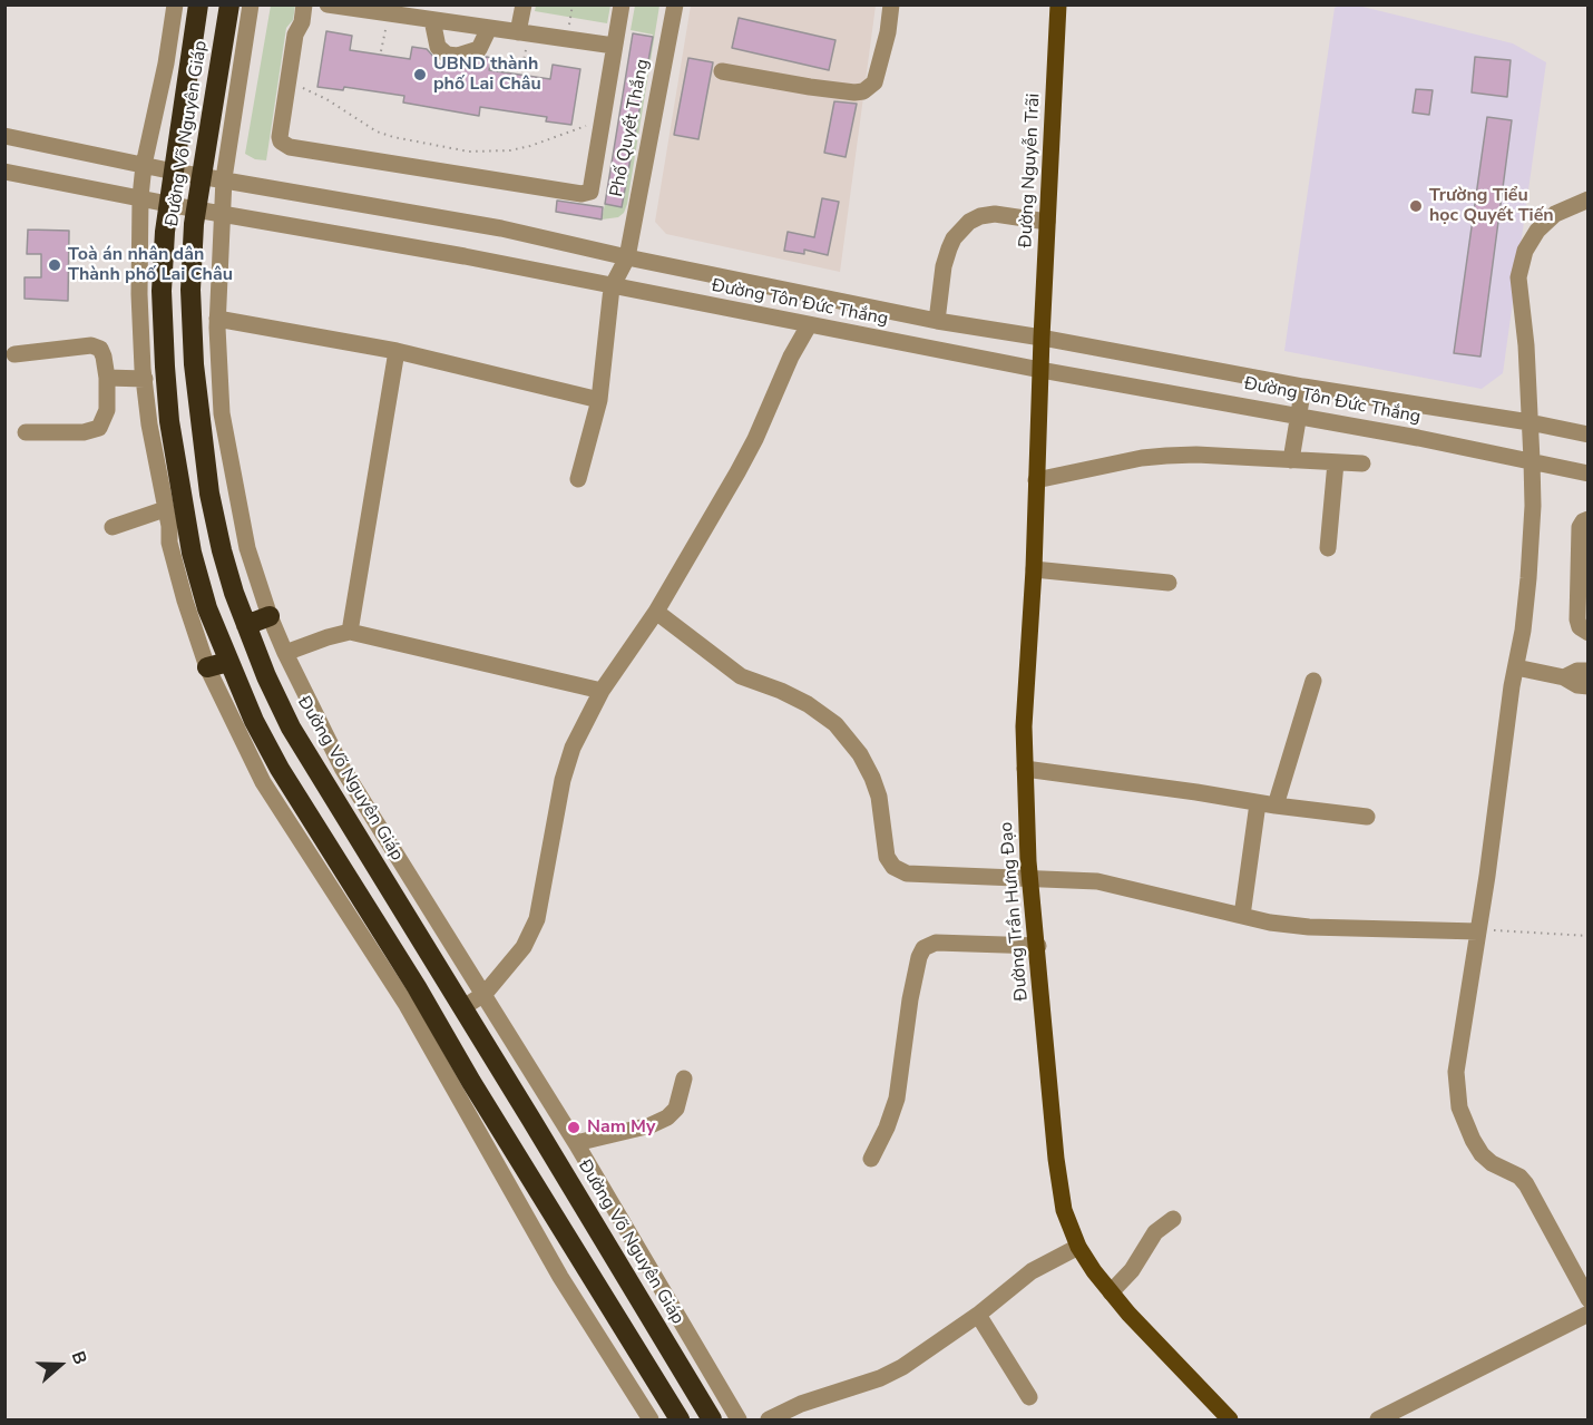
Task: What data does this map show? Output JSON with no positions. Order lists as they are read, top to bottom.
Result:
{
  "streets": {
    "highway": ["Đường Võ Nguyên Giáp"],
    "main road": ["Đường Nguyễn Trãi", "Đường Trần Hưng Đạo"],
    "street": ["Phố Quyết Thắng", "Đường Tôn Đức Thắng"]
  },
  "crossings": [
    ["Phố Quyết Thắng", "Đường Tôn Đức Thắng"],
    ["Đường Võ Nguyên Giáp", "Đường Tôn Đức Thắng"],
    ["Đường Nguyễn Trãi", "Đường Tôn Đức Thắng"],
    ["Đường Nguyễn Trãi", "Đường Trần Hưng Đạo"],
    ["Đường Tôn Đức Thắng", "Đường Trần Hưng Đạo"]
  ],
  "places": [
    "UBND thành phố Lai Châu",
    "Trường Tiểu học Quyết Tiến",
    "Toà án nhân dân Thành phố Lai Châu",
    "Nam My"
  ],
  "north": "right"
}
